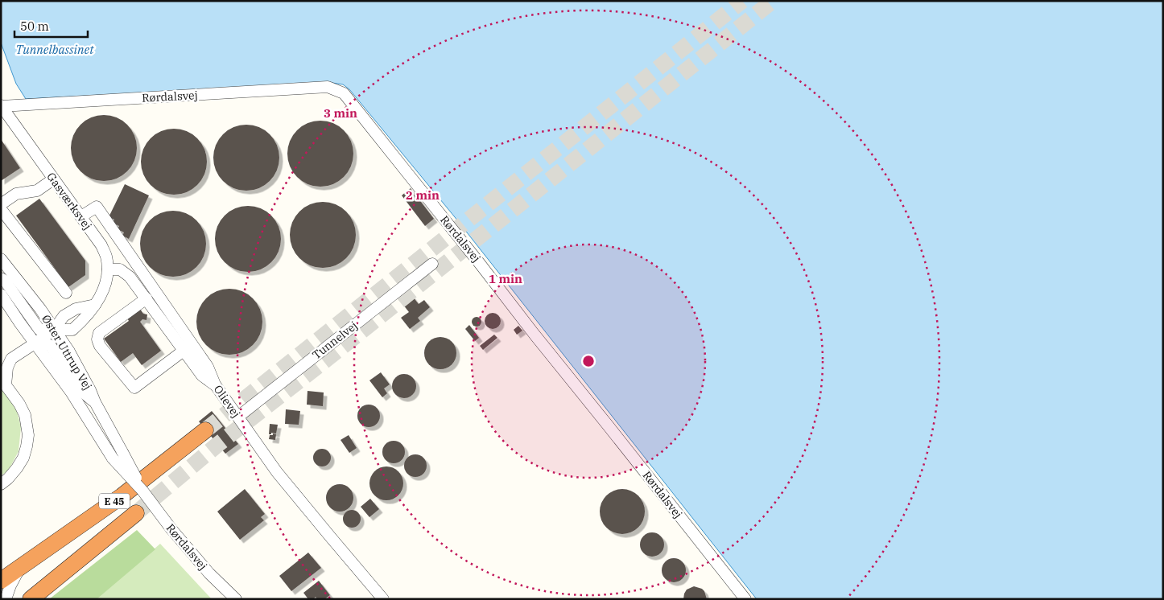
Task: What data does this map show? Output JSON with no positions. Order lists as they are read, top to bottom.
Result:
{
  "streets": {
    "highway": ["E 45"],
    "street": [
      "Rørdalsvej",
      "Gasværksvej",
      "Tunnelvej",
      "Øster Uttrup Vej",
      "Olievej"
    ]
  },
  "crossings": [
    ["Rørdalsvej", "Gasværksvej"],
    ["Rørdalsvej", "Øster Uttrup Vej"],
    ["Gasværksvej", "Øster Uttrup Vej"],
    ["Gasværksvej", "Olievej"],
    ["Tunnelvej", "Olievej"]
  ],
  "water": ["Tunnelbassinet"],
  "scale_bar": "50 m",
  "rings": ["3 min", "2 min", "1 min"]
}
